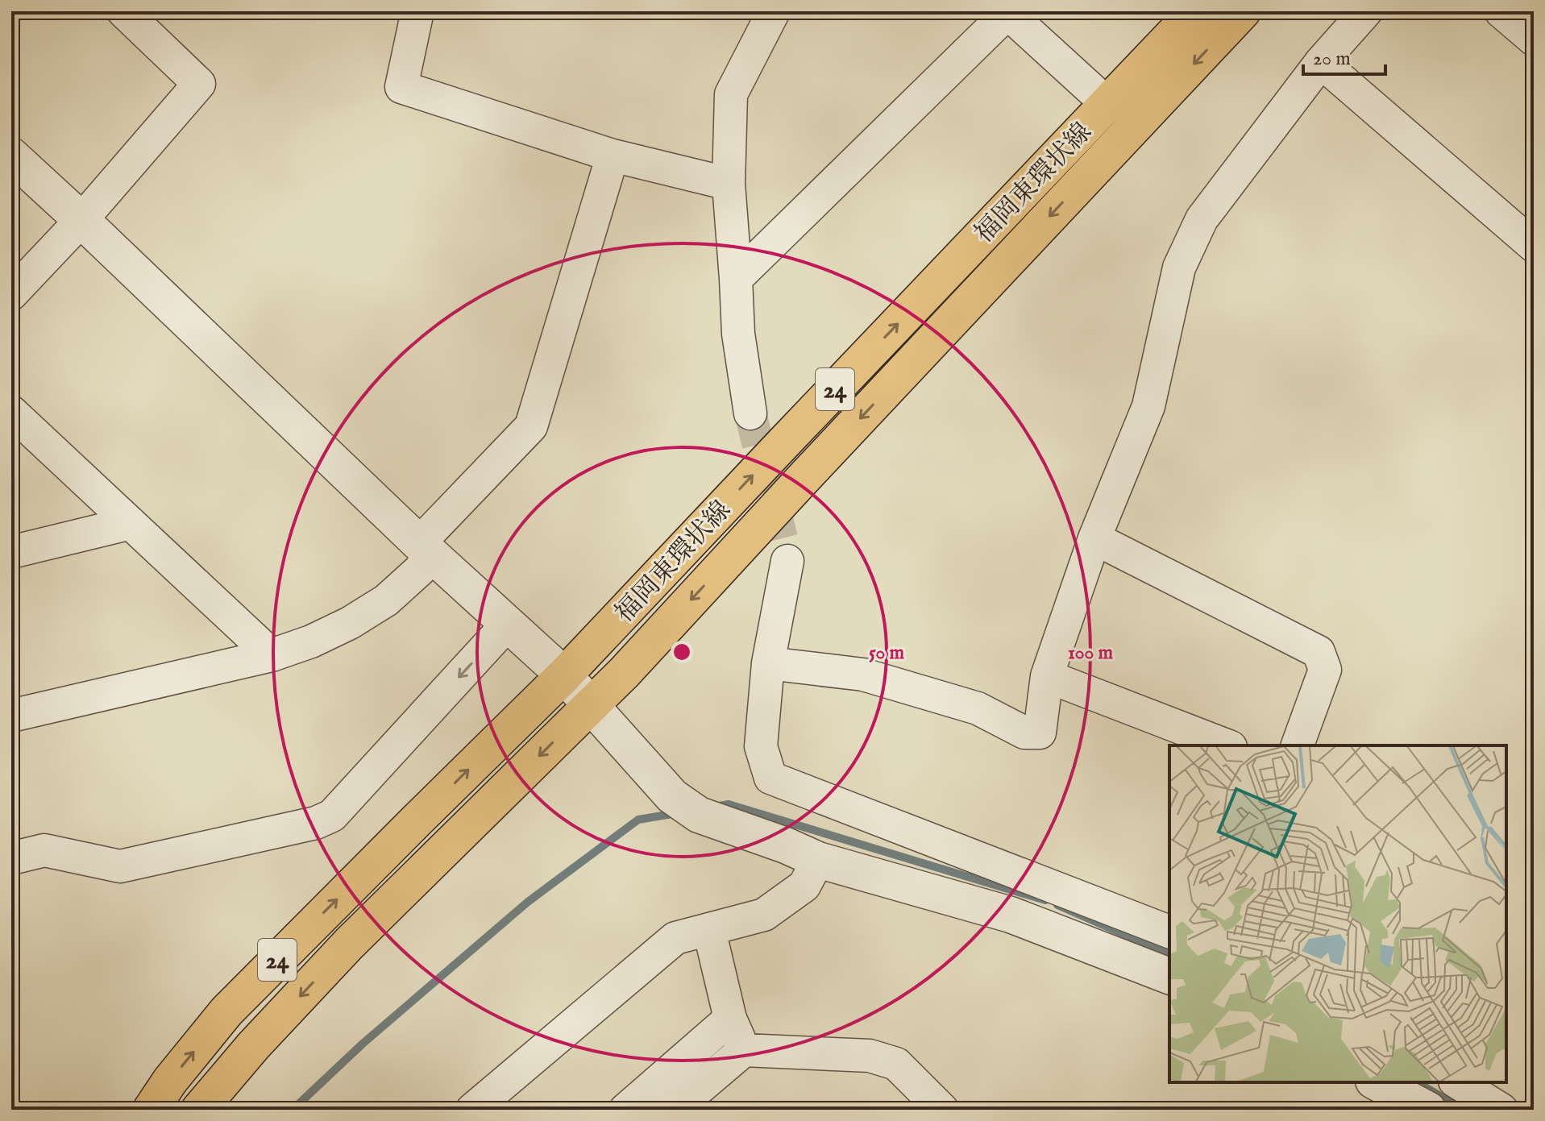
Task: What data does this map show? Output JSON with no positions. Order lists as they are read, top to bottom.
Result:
{
  "streets": {
    "main road": ["福岡東環状線", "24"]
  },
  "scale_bar": "20 m",
  "rings": ["50 m", "100 m"]
}
